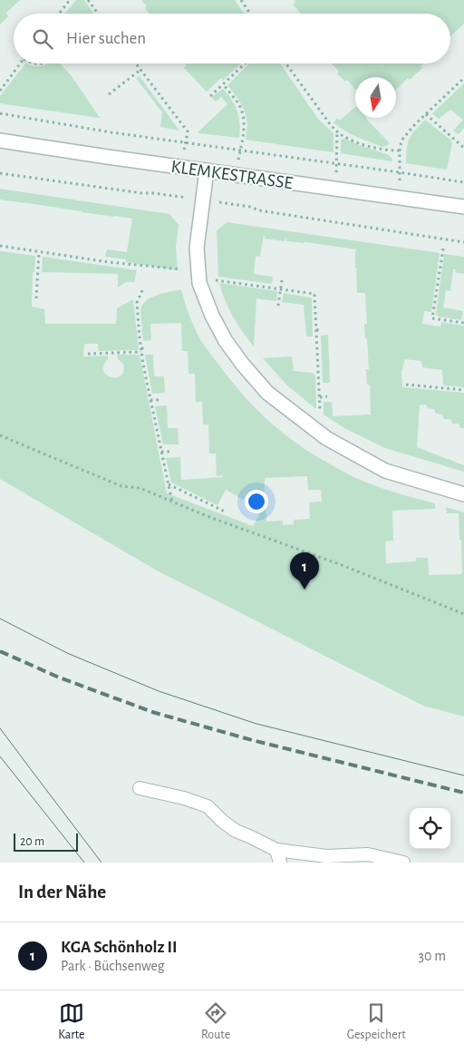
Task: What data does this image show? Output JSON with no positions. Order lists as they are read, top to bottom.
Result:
{
  "streets": {
    "street": ["KLEMKESTRASSE"]
  },
  "scale_bar": "20 m",
  "north": "bottom",
  "page": {
    "search": "Hier suchen",
    "pins": "1",
    "scale": "20 m",
    "heading": "In der Nähe",
    "list": [
      {
        "mark": "1",
        "name": "KGA Schönholz II",
        "note": "Park · Büchsenweg",
        "value": "30 m"
      }
    ],
    "nav": ["Karte", "Route", "Gespeichert"]
  }
}
